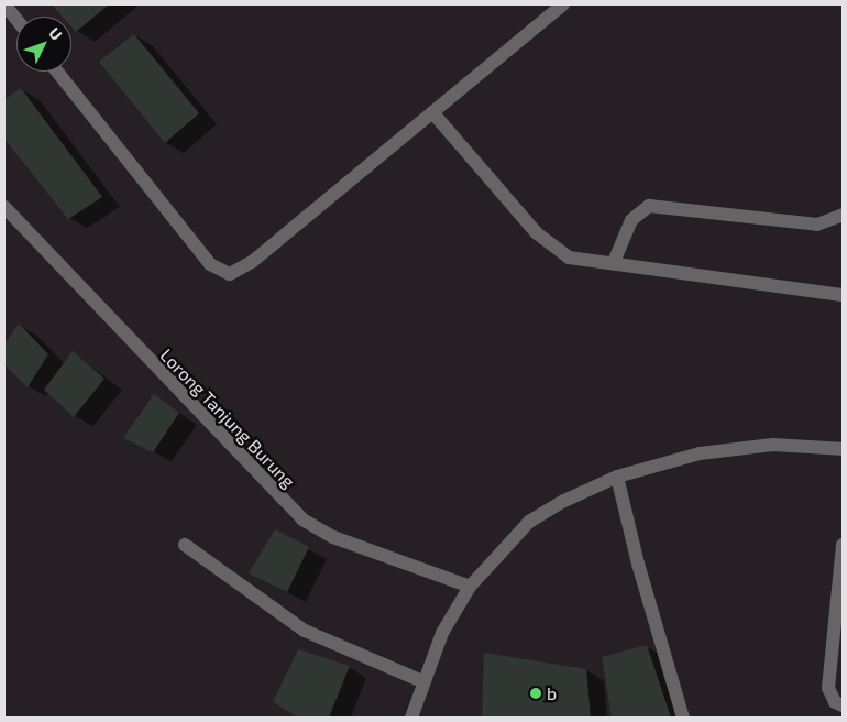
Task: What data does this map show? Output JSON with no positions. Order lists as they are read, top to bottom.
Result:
{
  "streets": {
    "street": ["Lorong Tanjung Burung"]
  },
  "places": ["b"],
  "north": "top right"
}
